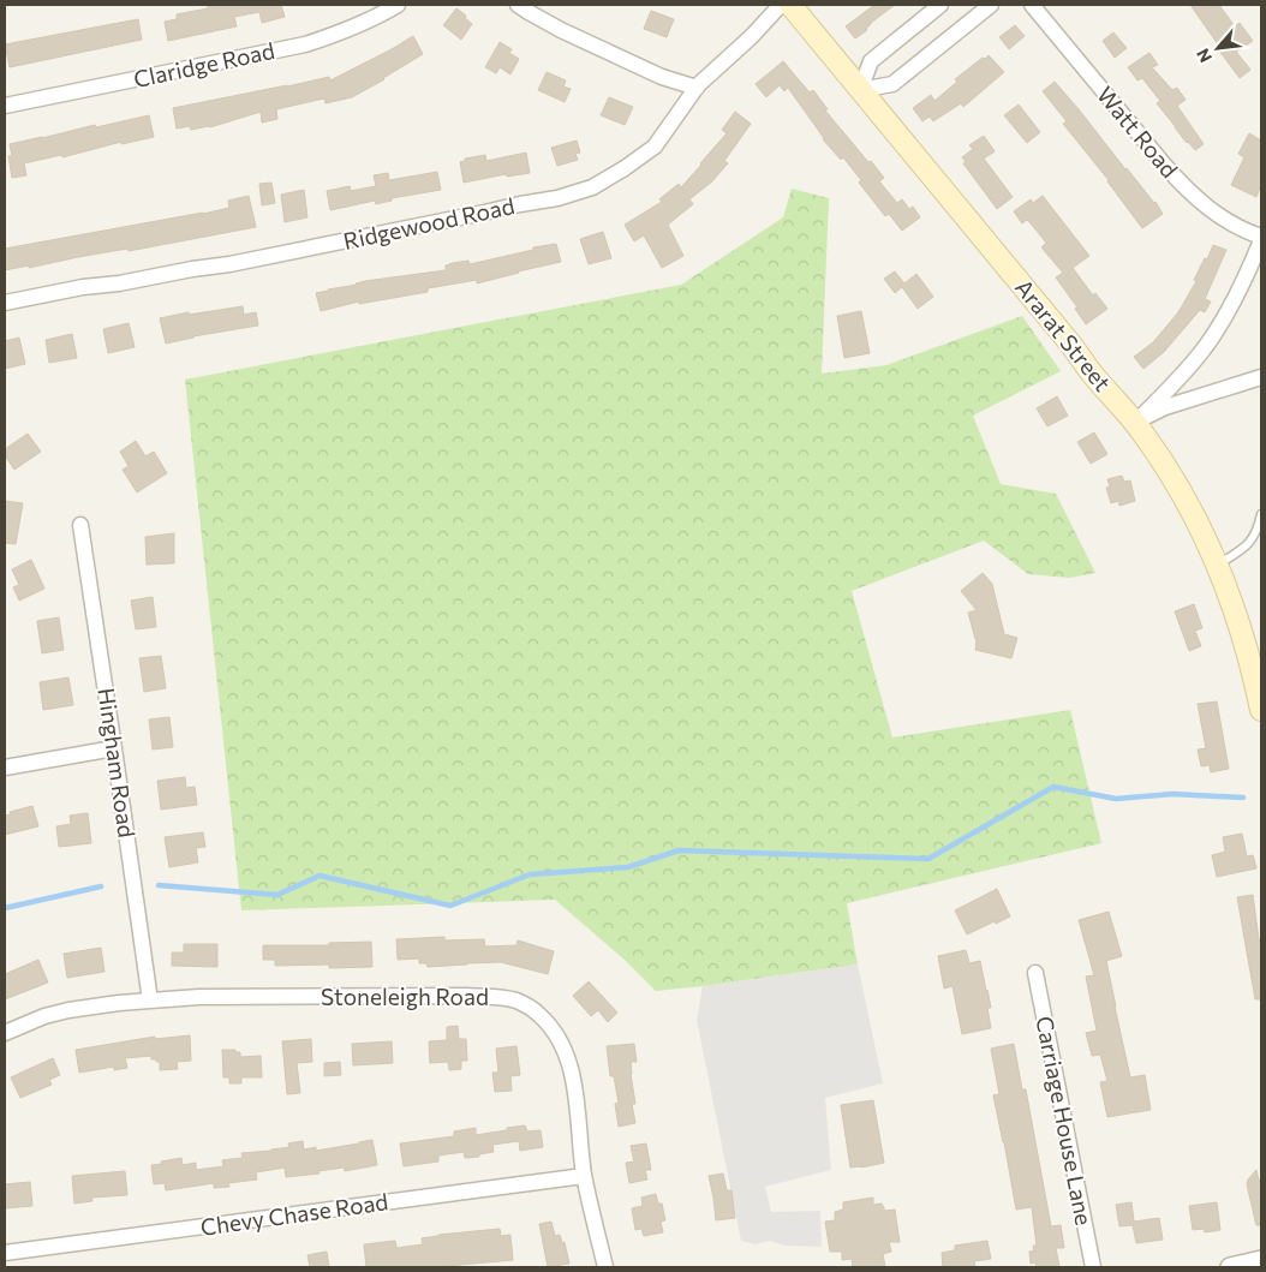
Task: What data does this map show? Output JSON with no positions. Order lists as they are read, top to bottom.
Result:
{
  "streets": {
    "main road": ["Ararat Street"],
    "street": [
      "Claridge Road",
      "Watt Road",
      "Ridgewood Road",
      "Hingham Road",
      "Stoneleigh Road",
      "Carriage House Lane",
      "Chevy Chase Road"
    ]
  },
  "crossings": [
    ["Hingham Road", "Stoneleigh Road"],
    ["Stoneleigh Road", "Chevy Chase Road"]
  ],
  "north": "bottom left"
}
